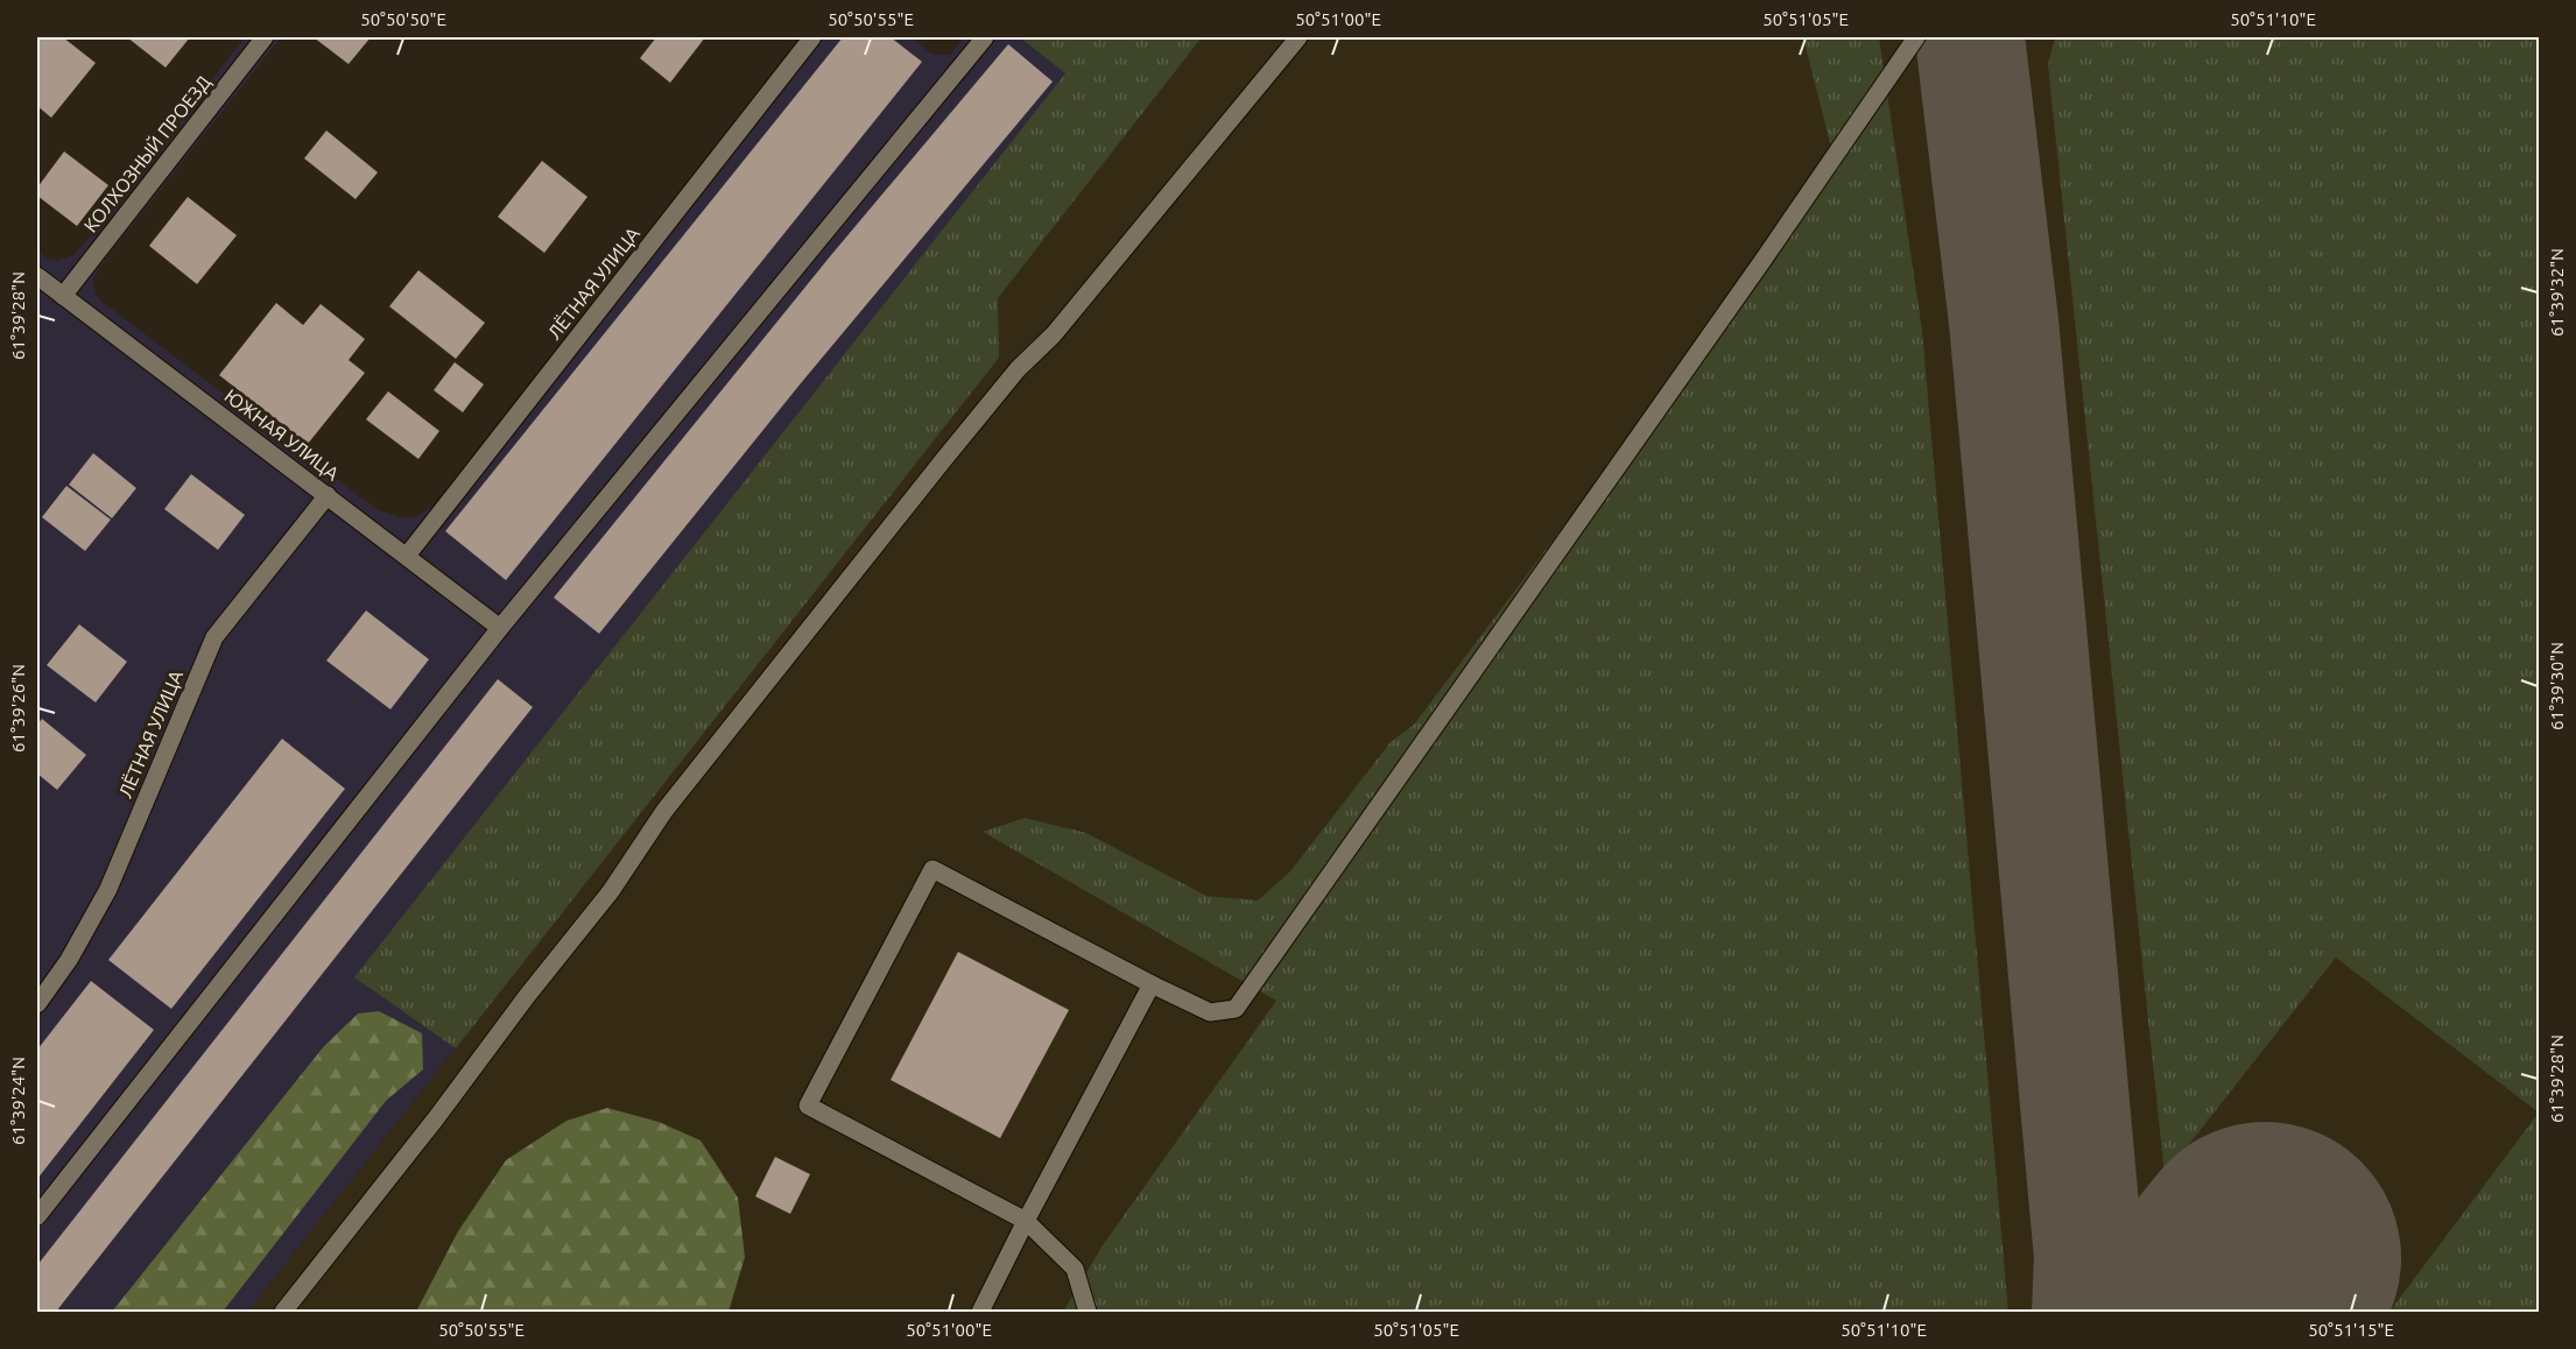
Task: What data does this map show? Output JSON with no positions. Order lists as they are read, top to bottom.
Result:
{
  "streets": {
    "street": ["КОЛХОЗНЫЙ ПРОЕЗД", "ЛЁТНАЯ УЛИЦА", "ЮЖНАЯ УЛИЦА"]
  },
  "crossings": [
    ["КОЛХОЗНЫЙ ПРОЕЗД", "ЮЖНАЯ УЛИЦА"],
    ["ЛЁТНАЯ УЛИЦА", "ЮЖНАЯ УЛИЦА"]
  ],
  "coordinates": [
    "50°50'50\"E",
    "50°50'55\"E",
    "50°51'00\"E",
    "50°51'05\"E",
    "50°51'10\"E",
    "61°39'32\"N",
    "61°39'28\"N",
    "61°39'30\"N",
    "61°39'26\"N",
    "61°39'24\"N",
    "50°51'15\"E"
  ]
}
